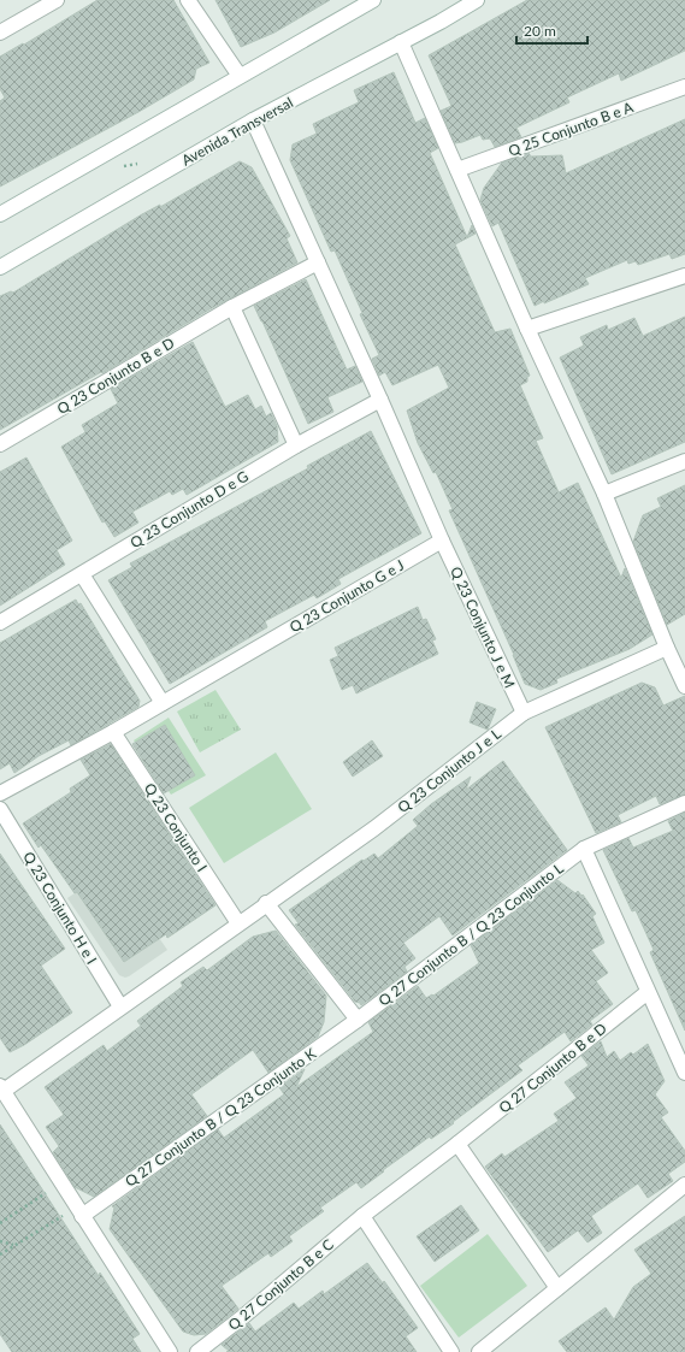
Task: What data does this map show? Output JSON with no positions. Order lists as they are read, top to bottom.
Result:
{
  "streets": {
    "street": [
      "Q 25 Conjunto B e A",
      "Avenida Transversal",
      "Q 23 Conjunto B e D",
      "Q 23 Conjunto D e G",
      "Q 23 Conjunto G e J",
      "Q 23 Conjunto J e M",
      "Q 23 Conjunto J e L",
      "Q 23 Conjunto I",
      "Q 23 Conjunto H e I",
      "Q 27 Conjunto B / Q 23 Conjunto L",
      "Q 27 Conjunto B e D",
      "Q 27 Conjunto B / Q 23 Conjunto K",
      "Q 27 Conjunto B e C"
    ]
  },
  "crossings": [
    ["Avenida Transversal", "Q 23 Conjunto J e M"],
    ["Q 23 Conjunto B e D", "Q 23 Conjunto J e M"],
    ["Q 23 Conjunto D e G", "Q 23 Conjunto J e M"],
    ["Q 23 Conjunto G e J", "Q 23 Conjunto J e M"],
    ["Q 23 Conjunto G e J", "Q 23 Conjunto I"],
    ["Q 23 Conjunto J e M", "Q 23 Conjunto J e L"],
    ["Q 23 Conjunto J e L", "Q 23 Conjunto I"],
    ["Q 23 Conjunto J e L", "Q 23 Conjunto H e I"],
    ["Q 27 Conjunto B / Q 23 Conjunto L", "Q 27 Conjunto B / Q 23 Conjunto K"],
    ["Q 27 Conjunto B e D", "Q 27 Conjunto B e C"]
  ],
  "scale_bar": "20 m"
}
